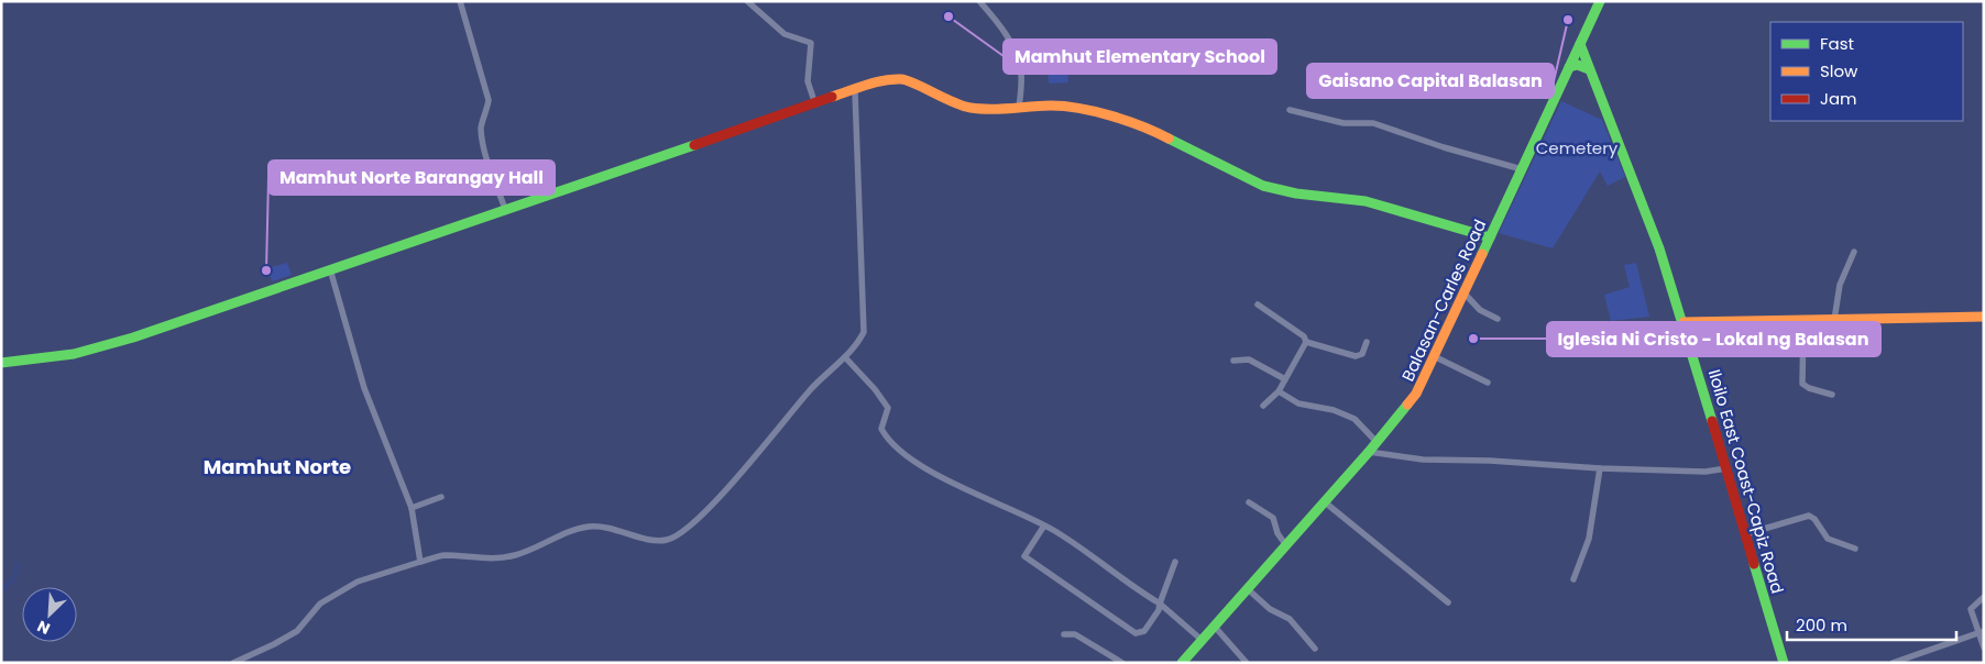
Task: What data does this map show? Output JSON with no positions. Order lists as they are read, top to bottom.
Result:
{
  "streets": {
    "street": ["Balasan-Carles Road", "Iloilo East Coast-Capiz Road"]
  },
  "crossings": [
    ["Balasan-Carles Road", "Iloilo East Coast-Capiz Road"]
  ],
  "districts": ["Mamhut Norte"],
  "parks": ["Cemetery"],
  "places": [
    "Mamhut Elementary School",
    "Gaisano Capital Balasan",
    "Mamhut Norte Barangay Hall",
    "Iglesia Ni Cristo - Lokal ng Balasan"
  ],
  "legend": ["Fast", "Slow", "Jam"],
  "scale_bar": "200 m",
  "north": "bottom left"
}
